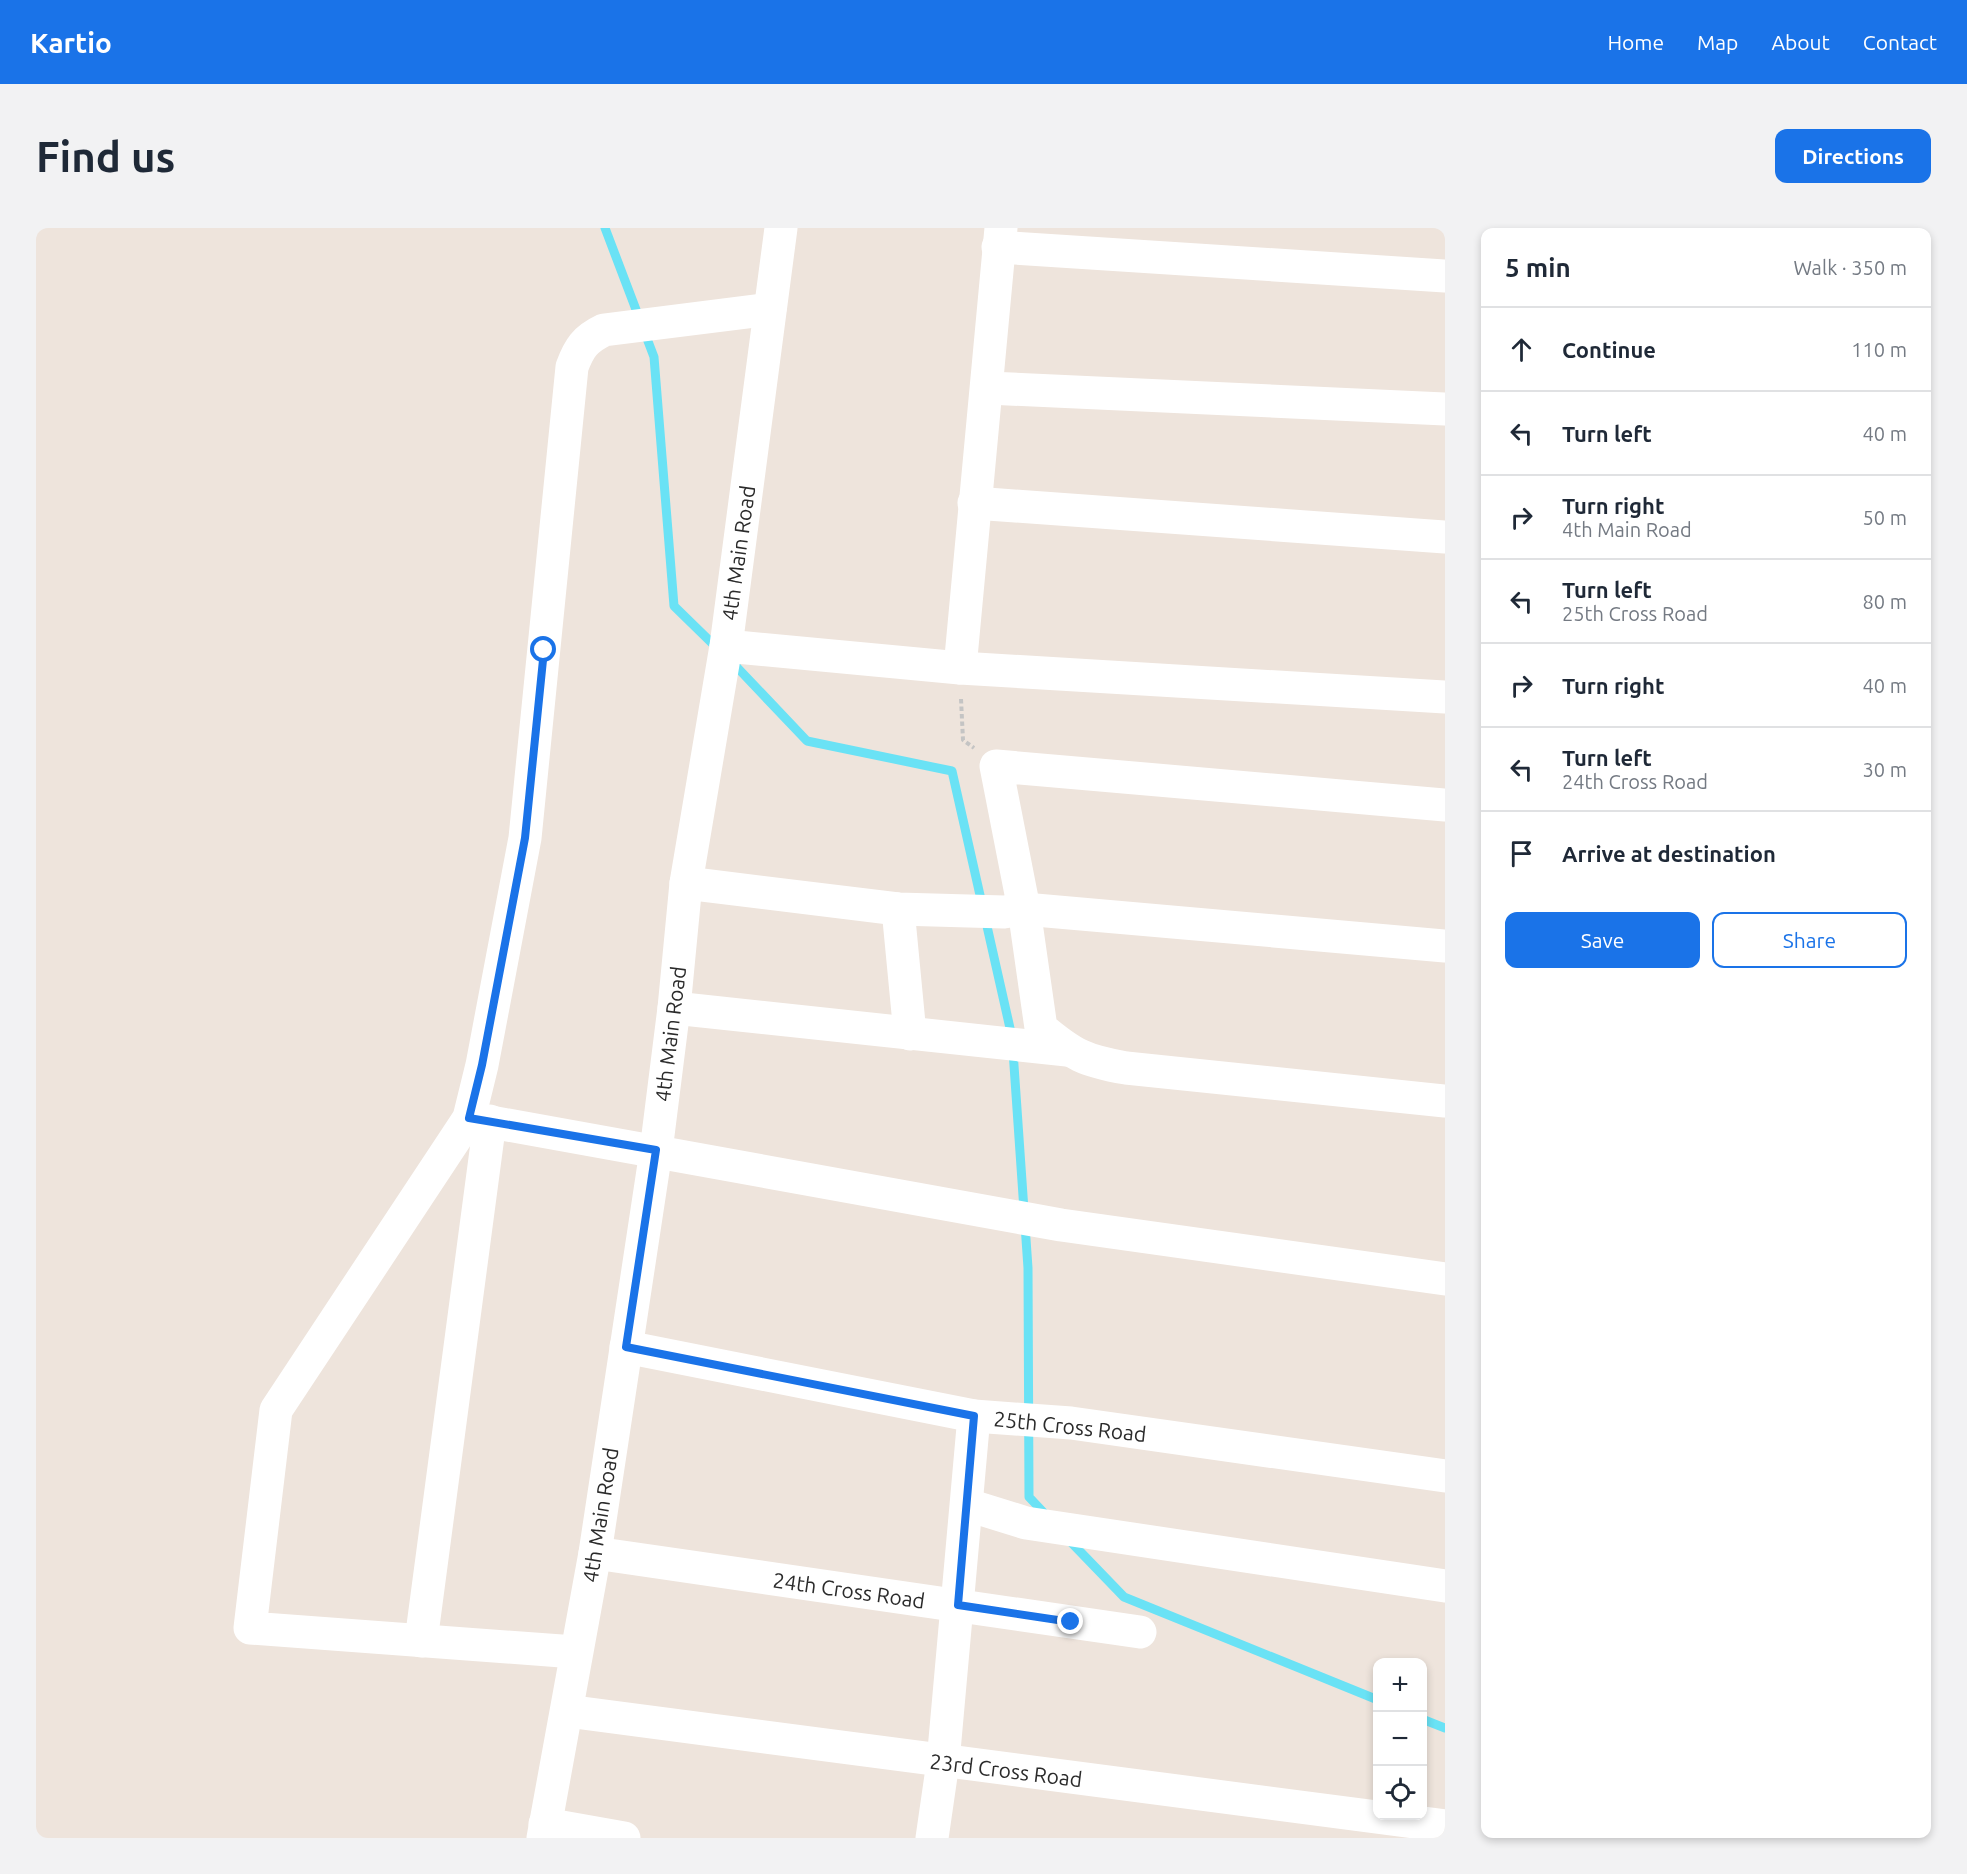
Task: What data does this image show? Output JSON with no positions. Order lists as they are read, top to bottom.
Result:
{
  "streets": {
    "street": [
      "4th Main Road",
      "25th Cross Road",
      "24th Cross Road",
      "23rd Cross Road"
    ]
  },
  "crossings": [
    ["4th Main Road", "25th Cross Road"],
    ["4th Main Road", "24th Cross Road"],
    ["4th Main Road", "23rd Cross Road"]
  ],
  "page": {
    "header": "Kartio",
    "nav": [
      "Home",
      "Map",
      "About",
      "Contact"
    ],
    "buttons": [
      "Directions",
      ["Save", "Share"]
    ],
    "title": "Find us",
    "heading": ["5 min", "Walk · 350 m"],
    "list": [
      ["Continue", "110 m"],
      ["Turn left", "40 m"],
      ["Turn right", "4th Main Road", "50 m"],
      ["Turn left", "25th Cross Road", "80 m"],
      ["Turn right", "40 m"],
      ["Turn left", "24th Cross Road", "30 m"],
      "Arrive at destination"
    ],
    "map_buttons": ["+", "−"]
  }
}
